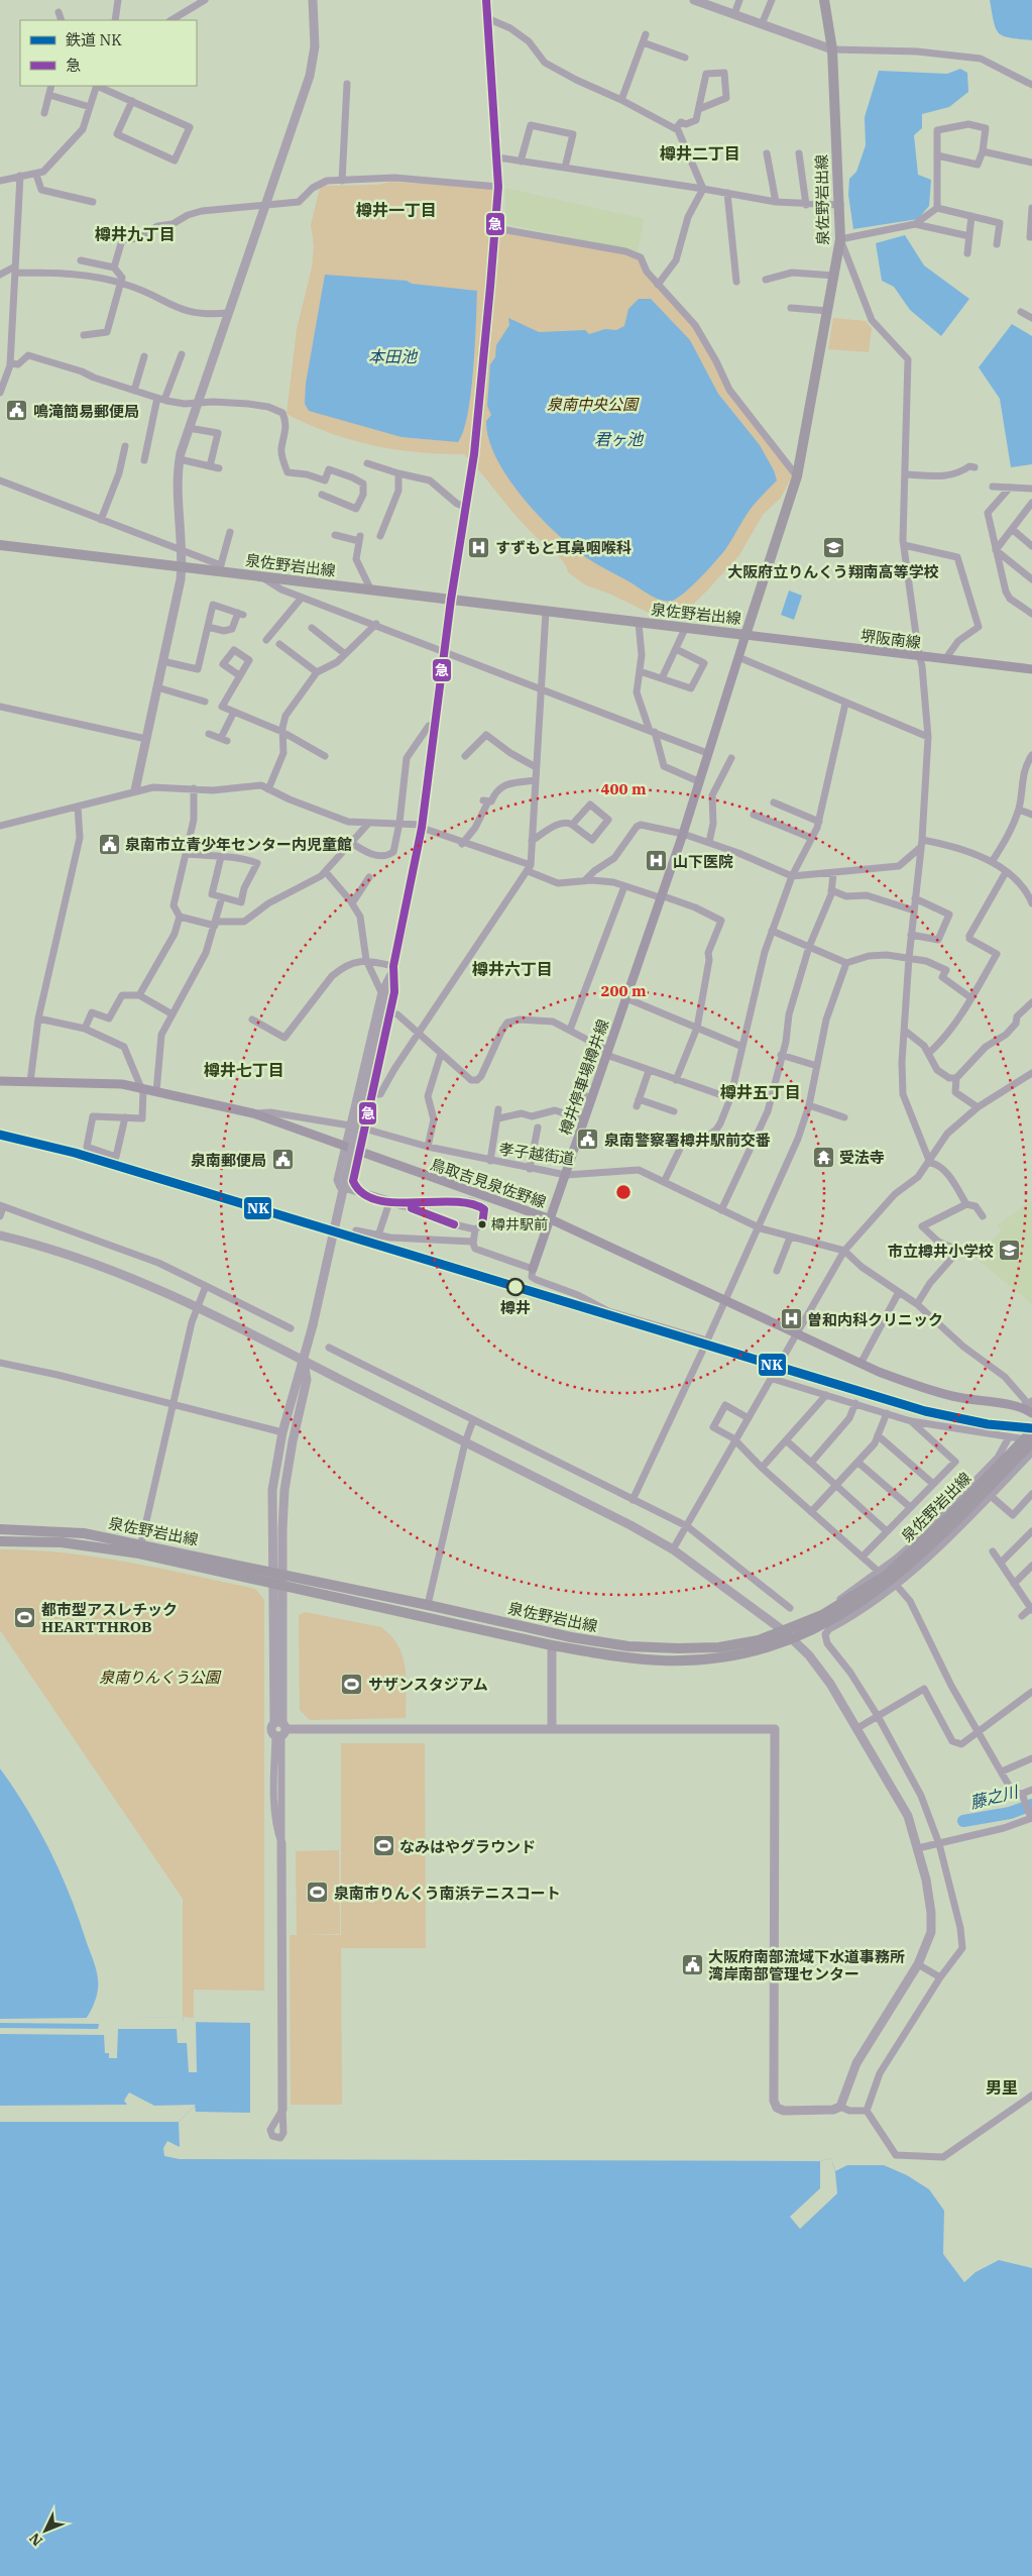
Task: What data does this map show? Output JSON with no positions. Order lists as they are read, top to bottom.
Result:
{
  "streets": {
    "main road": [
      "泉佐野岩出線",
      "堺阪南線",
      "樽井停車場樽井線",
      "鳥取吉見泉佐野線"
    ],
    "street": ["孝子越街道"]
  },
  "crossings": [
    ["泉佐野岩出線", "堺阪南線"],
    ["泉佐野岩出線", "樽井停車場樽井線"],
    ["堺阪南線", "樽井停車場樽井線"],
    ["樽井停車場樽井線", "孝子越街道"],
    ["樽井停車場樽井線", "鳥取吉見泉佐野線"]
  ],
  "districts": [
    "樽井二丁目",
    "樽井一丁目",
    "樽井九丁目",
    "樽井六丁目",
    "樽井七丁目",
    "樽井五丁目",
    "男里"
  ],
  "water": ["本田池", "君ヶ池", "藤之川"],
  "parks": ["泉南中央公園", "泉南りんくう公園"],
  "places": {
    "public building": [
      "鳴滝簡易郵便局",
      "泉南市立青少年センター内児童館",
      "泉南警察署樽井駅前交番",
      "泉南郵便局",
      "大阪府南部流域下水道事務所 湾岸南部管理センター"
    ],
    "hospital": ["すずもと耳鼻咽喉科", "山下医院", "曽和内科クリニック"],
    "school or university": ["大阪府立りんくう翔南高等学校", "市立樽井小学校"],
    "temple": ["受法寺"],
    "other": ["樽井駅前", "樽井"],
    "sports": [
      "都市型アスレチック HEARTTHROB",
      "サザンスタジアム",
      "なみはやグラウンド",
      "泉南市りんくう南浜テニスコート"
    ]
  },
  "lines": ["transit line 急", "rail line NK"],
  "legend": ["鉄道 NK", "急"],
  "north": "bottom left",
  "rings": ["400 m", "200 m"]
}
